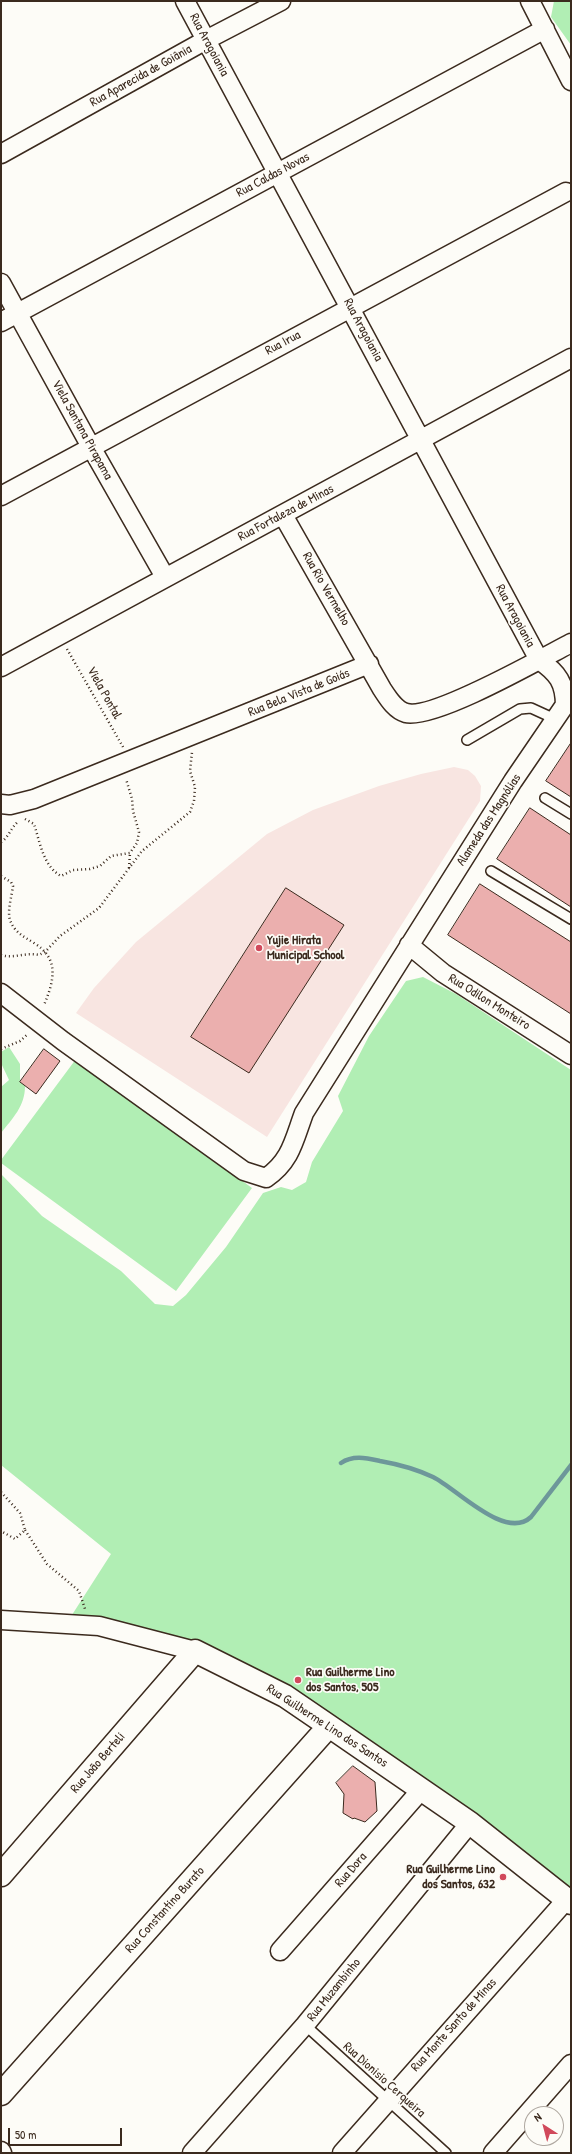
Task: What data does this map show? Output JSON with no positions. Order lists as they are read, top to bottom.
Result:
{
  "streets": {
    "street": [
      "Rua Aragoiania",
      "Rua Aparecida de Goiânia",
      "Rua Caldas Novas",
      "Rua Irua",
      "Viela Santana Pirapama",
      "Rua Fortaleza de Minas",
      "Rua Rio Vermelho",
      "Rua Bela Vista de Goiás",
      "Alameda das Magnólias",
      "Rua Odilon Monteiro",
      "Rua Guilherme Lino dos Santos",
      "Rua João Berteli",
      "Rua Dora",
      "Rua Constantino Burato",
      "Rua Muzambinho",
      "Rua Monte Santo de Minas"
    ],
    "lane": ["Rua Dionisio Cerqueira"],
    "path": ["Viela Pontal"]
  },
  "crossings": [
    ["Rua Aragoiania", "Rua Aparecida de Goiânia"],
    ["Rua Aragoiania", "Rua Caldas Novas"],
    ["Rua Aragoiania", "Rua Irua"],
    ["Rua Aragoiania", "Rua Fortaleza de Minas"],
    ["Rua Aragoiania", "Alameda das Magnólias"],
    ["Rua Caldas Novas", "Viela Santana Pirapama"],
    ["Rua Irua", "Viela Santana Pirapama"],
    ["Viela Santana Pirapama", "Rua Fortaleza de Minas"],
    ["Rua Fortaleza de Minas", "Rua Rio Vermelho"],
    ["Rua Fortaleza de Minas", "Viela Pontal"],
    ["Rua Rio Vermelho", "Rua Bela Vista de Goiás"],
    ["Viela Pontal", "Rua Bela Vista de Goiás"],
    ["Alameda das Magnólias", "Rua Odilon Monteiro"],
    ["Rua Guilherme Lino dos Santos", "Rua João Berteli"],
    ["Rua Guilherme Lino dos Santos", "Rua Dora"],
    ["Rua Guilherme Lino dos Santos", "Rua Constantino Burato"],
    ["Rua Guilherme Lino dos Santos", "Rua Muzambinho"],
    ["Rua Guilherme Lino dos Santos", "Rua Monte Santo de Minas"],
    ["Rua Muzambinho", "Rua Dionisio Cerqueira"],
    ["Rua Monte Santo de Minas", "Rua Dionisio Cerqueira"]
  ],
  "places": ["Yujie Hirata Municipal School", "Rua Guilherme Lino dos Santos, 505", "Rua Guilherme Lino dos Santos, 632"],
  "scale_bar": "50 m",
  "north": "top left"
}
